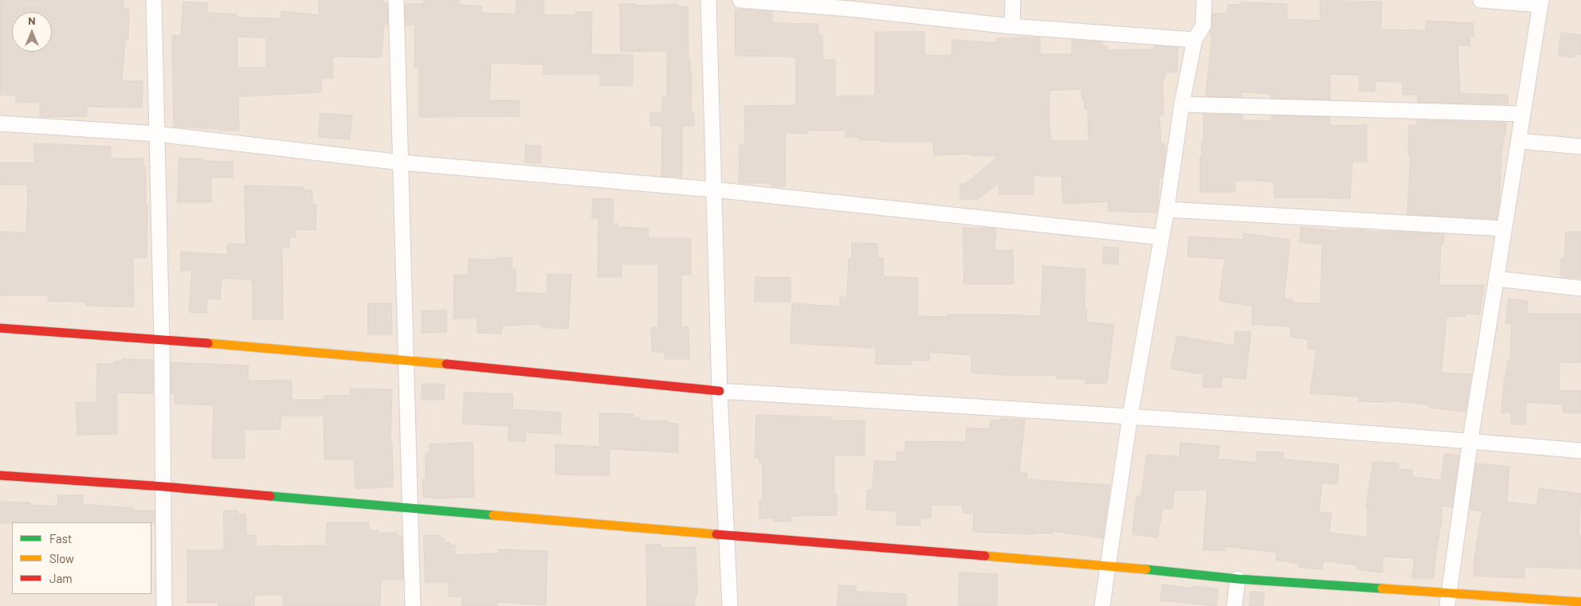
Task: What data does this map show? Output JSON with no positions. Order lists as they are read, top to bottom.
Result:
{
  "legend": ["Fast", "Slow", "Jam"],
  "north": "top"
}
